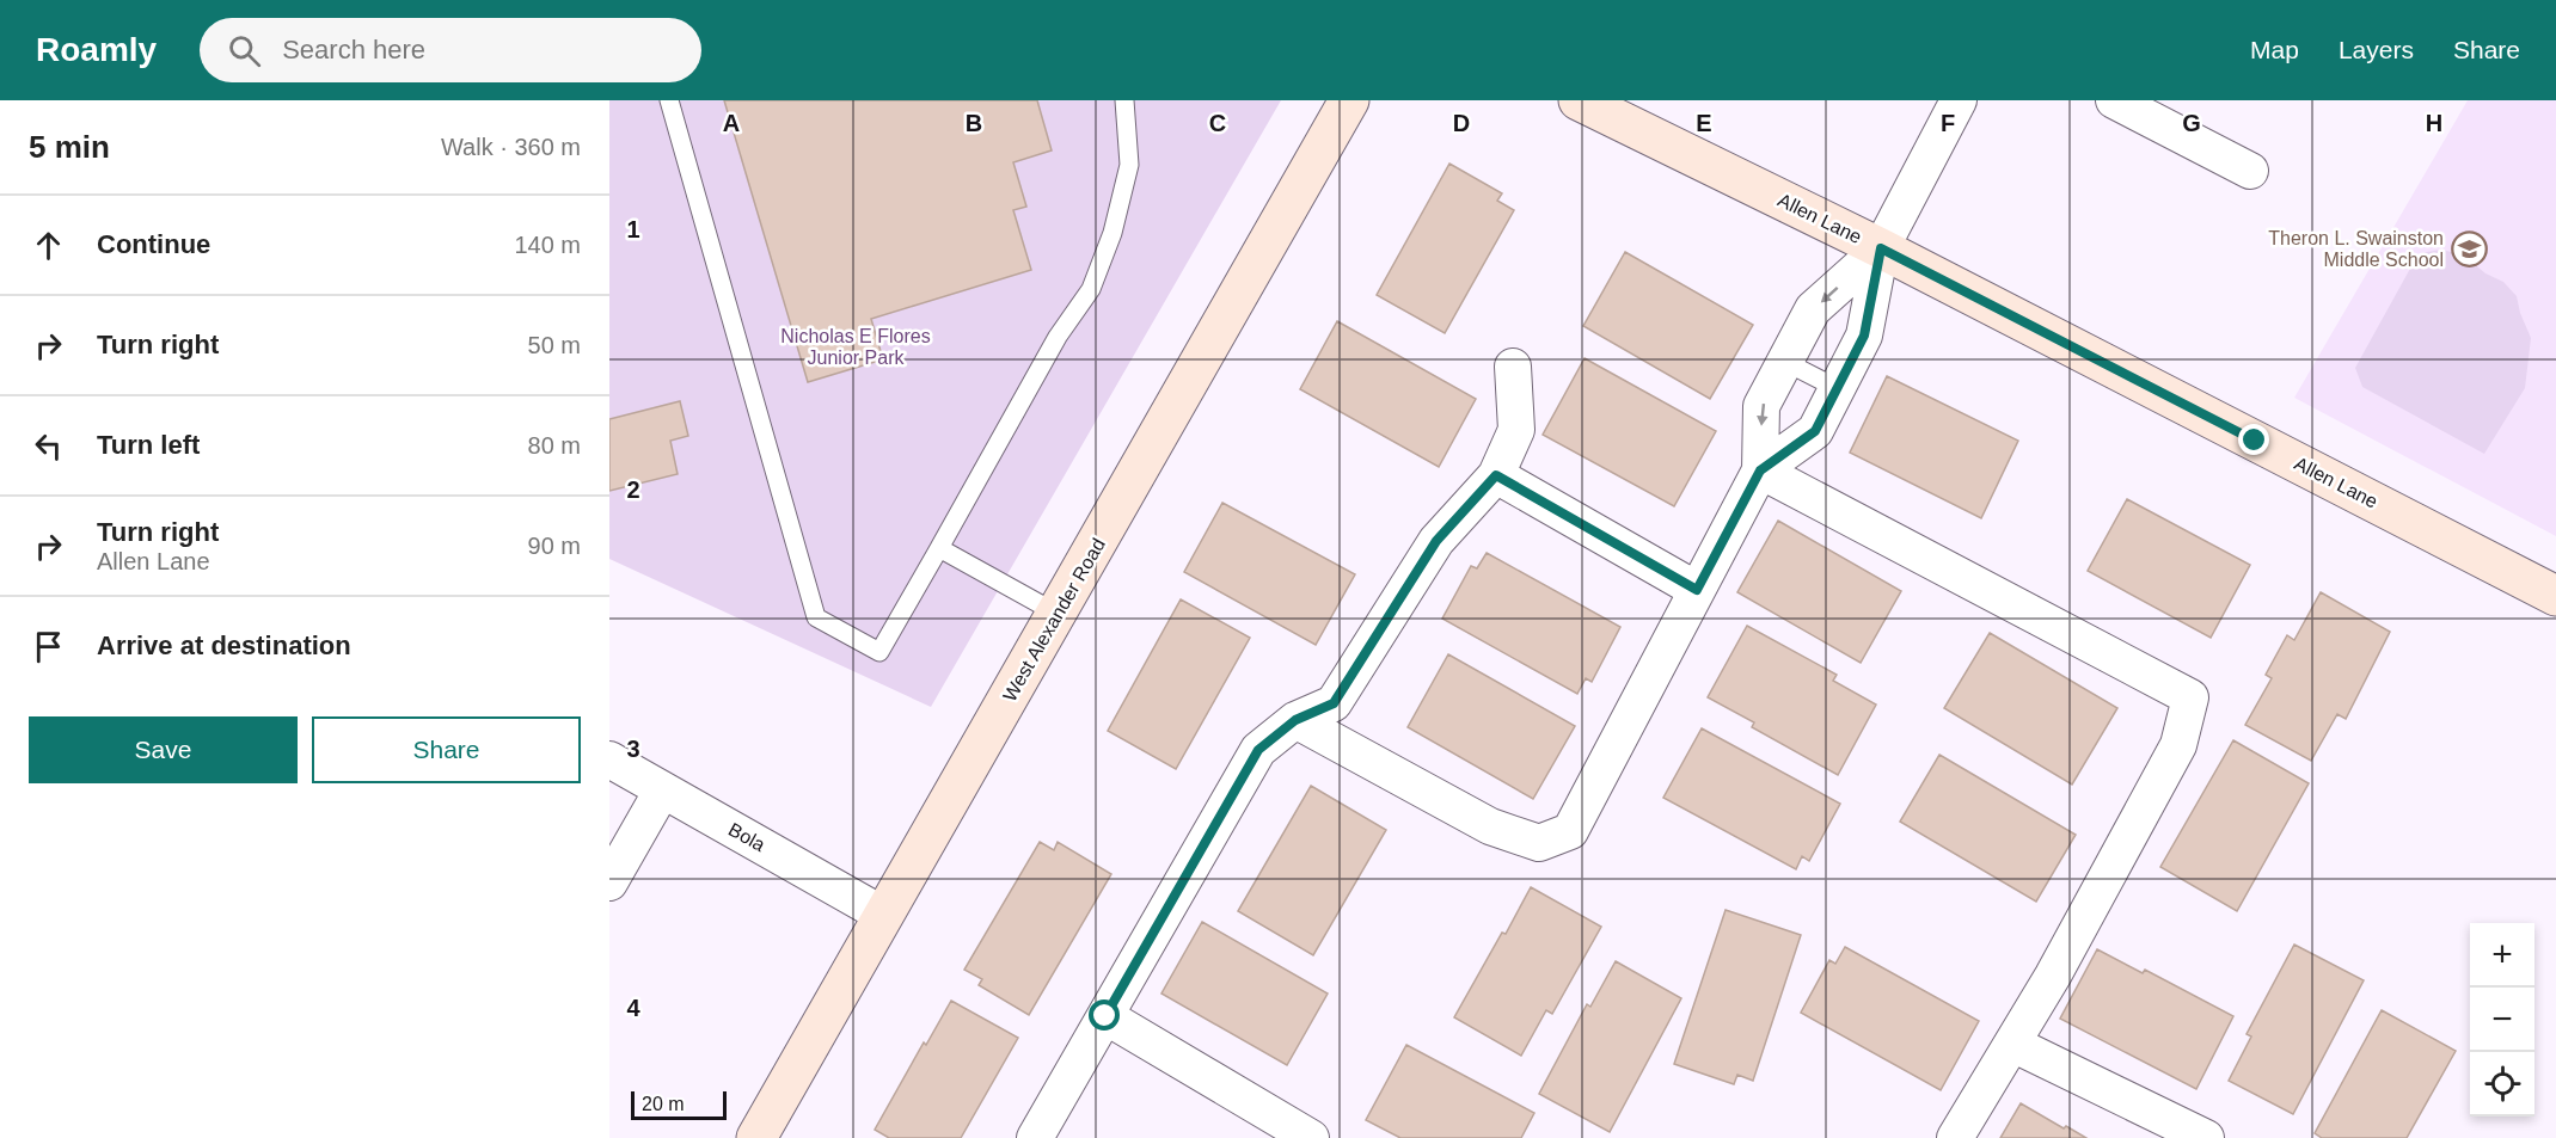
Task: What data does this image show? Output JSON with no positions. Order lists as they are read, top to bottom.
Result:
{
  "streets": {
    "main road": ["Allen Lane", "West Alexander Road"],
    "street": ["Bola"]
  },
  "crossings": [
    ["West Alexander Road", "Bola"]
  ],
  "parks": ["Nicholas E Flores Junior Park"],
  "places": {
    "school or university": ["Theron L. Swainston Middle School"]
  },
  "scale_bar": "20 m",
  "page": {
    "header": "Roamly",
    "search": "Search here",
    "nav": ["Map", "Layers", "Share"],
    "heading": ["5 min", "Walk · 360 m"],
    "list": [
      ["Continue", "140 m"],
      ["Turn right", "50 m"],
      ["Turn left", "80 m"],
      ["Turn right", "Allen Lane", "90 m"],
      "Arrive at destination"
    ],
    "buttons": ["Save", "Share"],
    "map_buttons": ["+", "−"],
    "scale": "20 m"
  },
  "grid": {
    "columns": [
      "A",
      "B",
      "C",
      "D",
      "E",
      "F",
      "G",
      "H"
    ],
    "rows": [
      "1",
      "2",
      "3",
      "4"
    ]
  }
}
